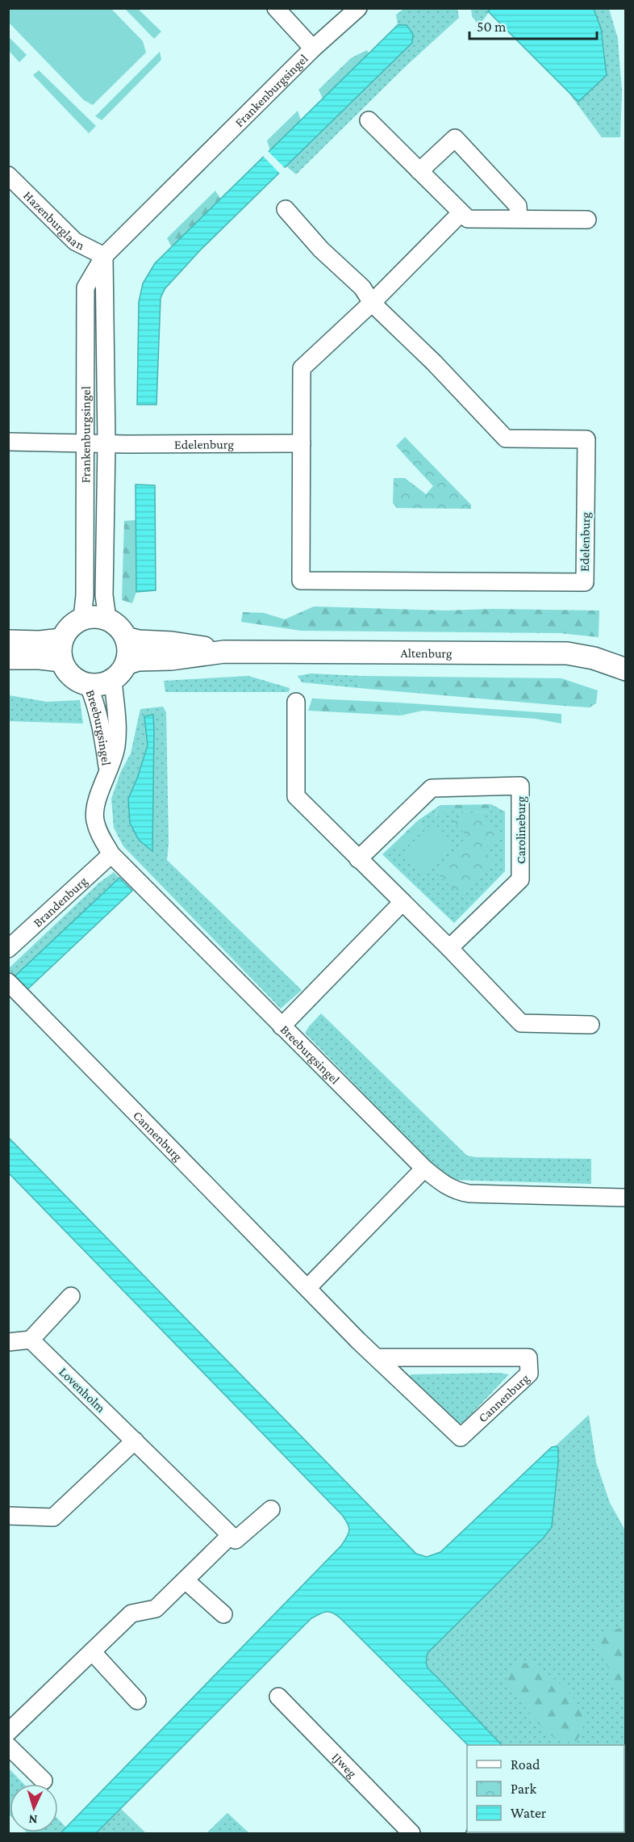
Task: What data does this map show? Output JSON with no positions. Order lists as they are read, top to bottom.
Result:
{
  "streets": {
    "main road": ["Altenburg"],
    "street": [
      "Frankenburgsingel",
      "Hazenburglaan",
      "Edelenburg",
      "Breeburgsingel",
      "Carolineburg",
      "Brandenburg",
      "Cannenburg",
      "Lovenholm",
      "IJweg"
    ]
  },
  "crossings": [
    ["Frankenburgsingel", "Hazenburglaan"],
    ["Frankenburgsingel", "Edelenburg"],
    ["Frankenburgsingel", "Altenburg"],
    ["Frankenburgsingel", "Breeburgsingel"],
    ["Altenburg", "Breeburgsingel"],
    ["Breeburgsingel", "Brandenburg"]
  ],
  "legend": ["Road", "Park", "Water"],
  "scale_bar": "50 m",
  "north": "bottom"
}
